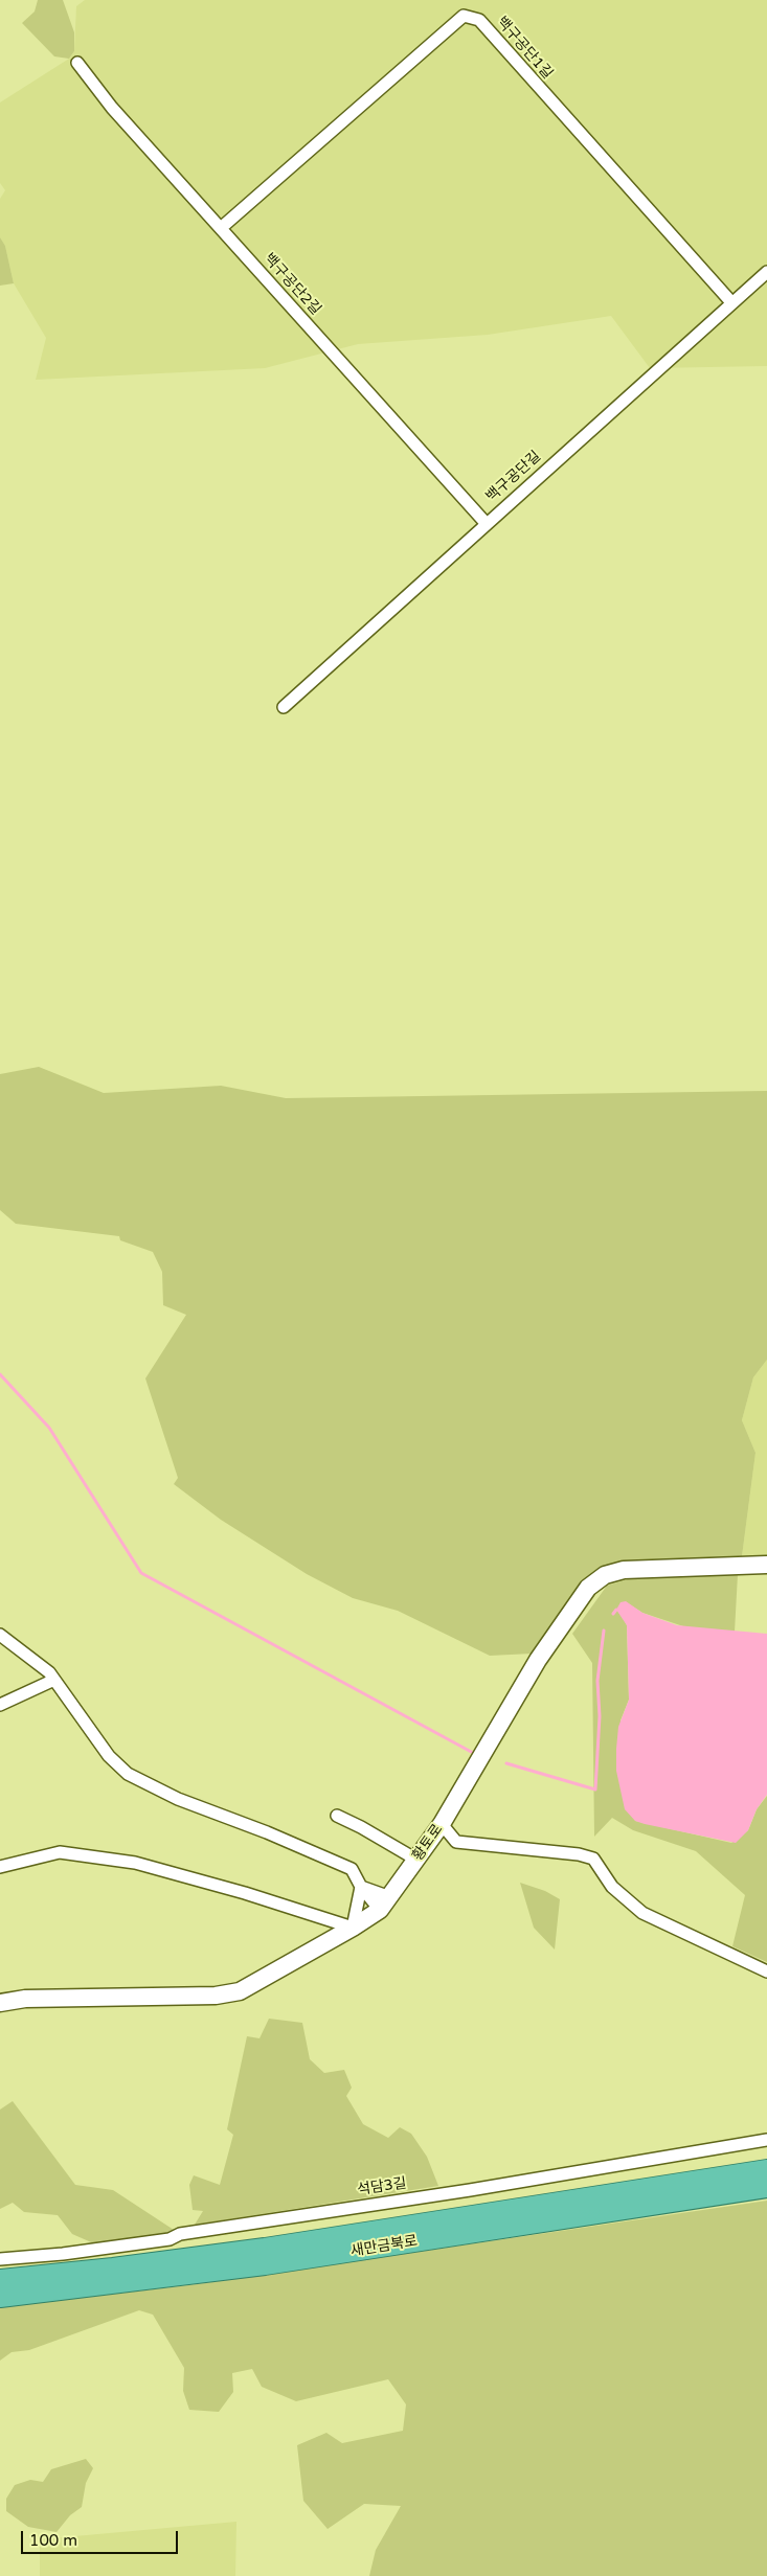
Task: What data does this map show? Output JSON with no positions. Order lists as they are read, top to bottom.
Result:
{
  "streets": {
    "highway": ["새만금북로"],
    "main road": ["황토로"],
    "street": [
      "백구공단1길",
      "백구공단2길",
      "백구공단길",
      "석담3길"
    ]
  },
  "crossings": [
    ["백구공단1길", "백구공단2길"],
    ["백구공단1길", "백구공단길"],
    ["백구공단2길", "백구공단길"]
  ],
  "scale_bar": "100 m"
}
